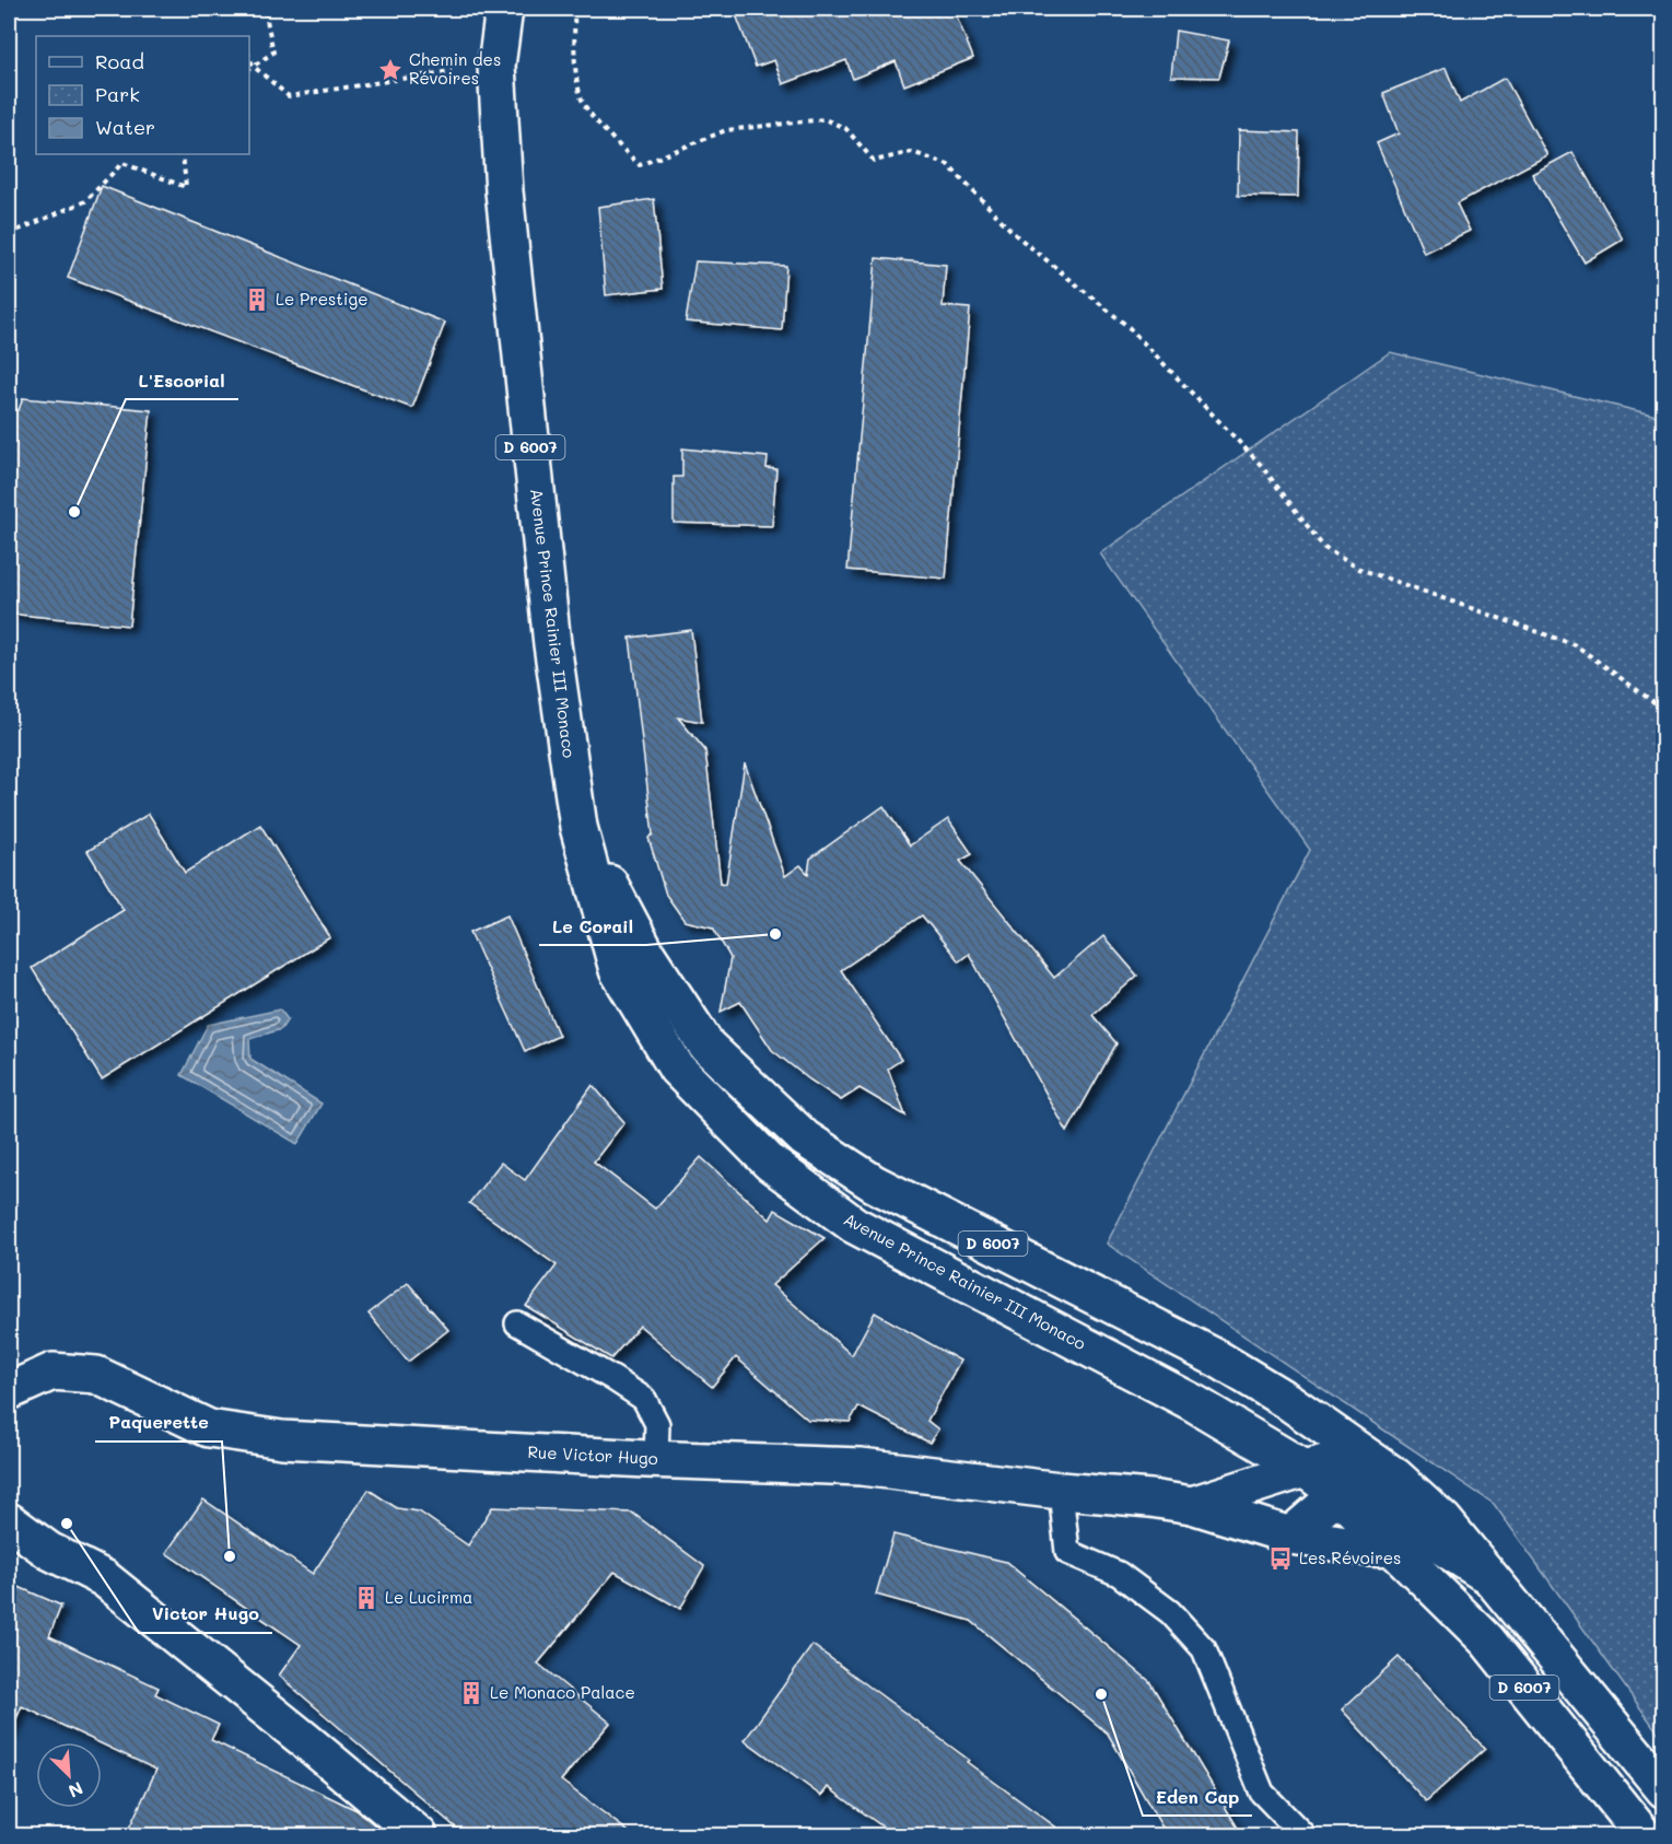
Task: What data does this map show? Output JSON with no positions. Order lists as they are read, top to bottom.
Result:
{
  "streets": {
    "main road": ["D 6007", "Avenue Prince Rainier III Monaco", "Rue Victor Hugo"]
  },
  "crossings": [
    ["Avenue Prince Rainier III Monaco", "Rue Victor Hugo"]
  ],
  "places": {
    "place": ["Chemin des Révoires"],
    "building": ["Le Prestige", "Le Lucirma", "Le Monaco Palace"],
    "other": [
      "L'Escorial",
      "Le Corail",
      "Victor Hugo",
      "Paquerette",
      "Eden Cap"
    ],
    "bus stop": ["Les Révoires"]
  },
  "legend": ["Road", "Park", "Water"],
  "north": "bottom right"
}
